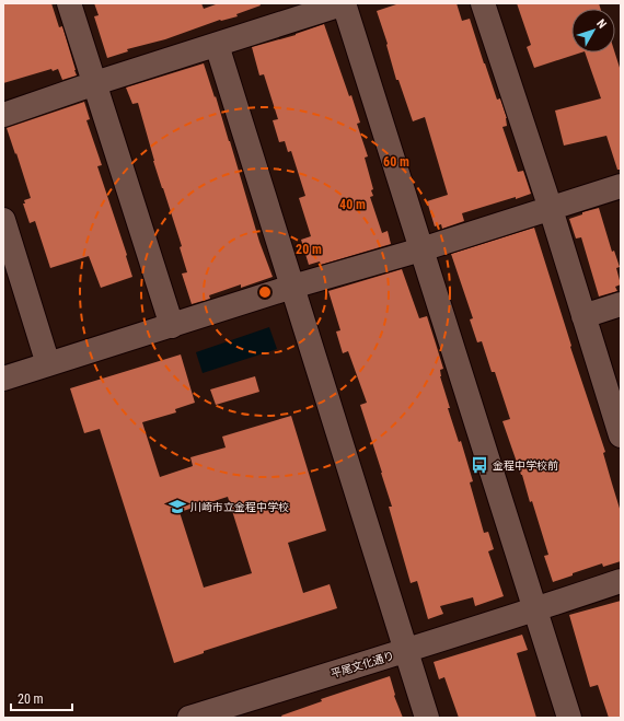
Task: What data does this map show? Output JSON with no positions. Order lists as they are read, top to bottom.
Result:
{
  "streets": {
    "street": ["平尾文化通り"]
  },
  "places": {
    "bus stop": ["金程中学校前"],
    "school or university": ["川崎市立金程中学校"]
  },
  "scale_bar": "20 m",
  "north": "top right",
  "rings": ["60 m", "40 m", "20 m"]
}
